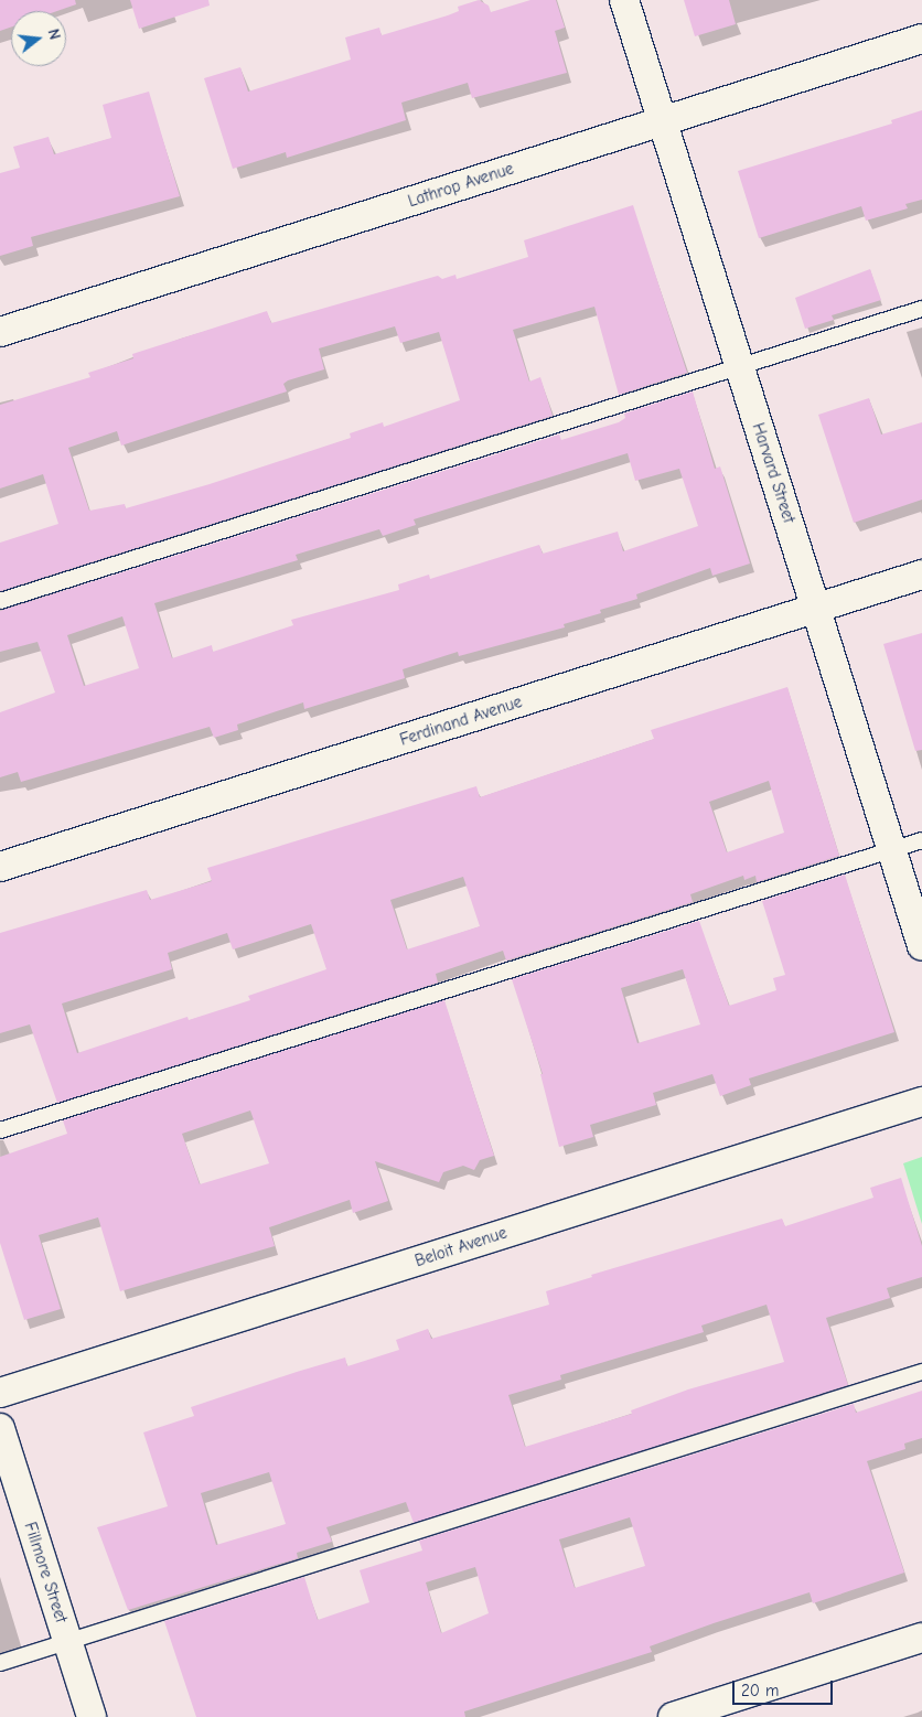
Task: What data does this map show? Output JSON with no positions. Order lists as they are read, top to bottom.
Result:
{
  "streets": {
    "street": [
      "Lathrop Avenue",
      "Harvard Street",
      "Ferdinand Avenue",
      "Beloit Avenue",
      "Fillmore Street"
    ]
  },
  "crossings": [
    ["Lathrop Avenue", "Harvard Street"],
    ["Harvard Street", "Ferdinand Avenue"]
  ],
  "scale_bar": "20 m",
  "north": "right"
}
